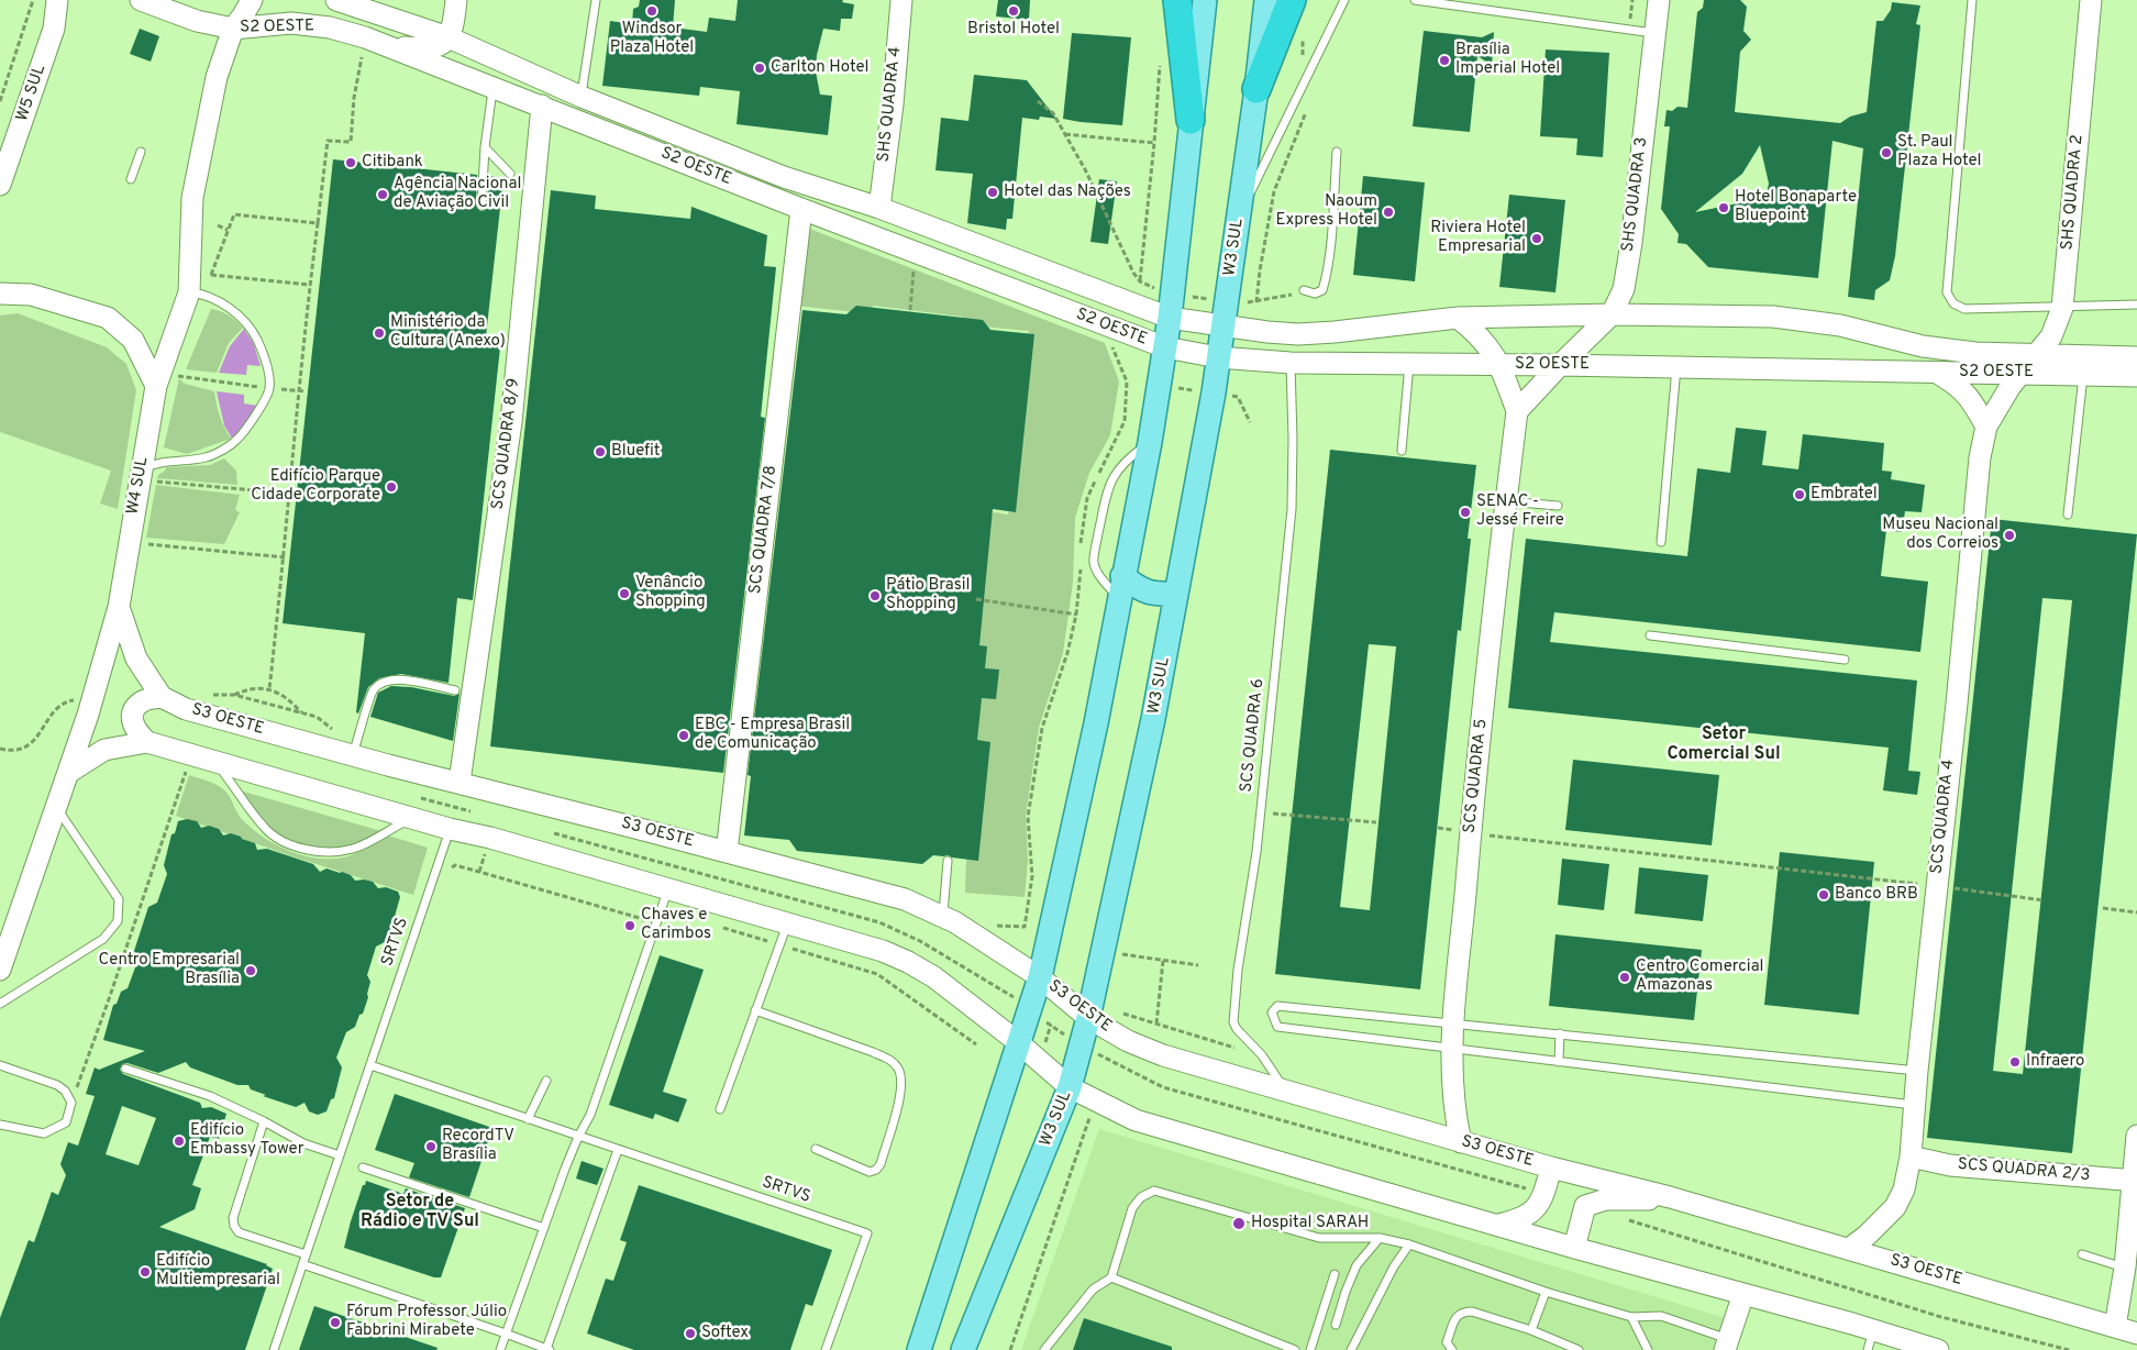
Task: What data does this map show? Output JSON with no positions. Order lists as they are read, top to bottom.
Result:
{
  "streets": {
    "main road": [
      "S2 OESTE",
      "W5 SUL",
      "SHS QUADRA 4",
      "SHS QUADRA 2",
      "SHS QUADRA 3",
      "W3 SUL",
      "SCS QUADRA 8/9",
      "W4 SUL",
      "SCS QUADRA 7/8",
      "S3 OESTE",
      "SCS QUADRA 5",
      "SCS QUADRA 4",
      "SCS QUADRA 2/3"
    ],
    "lane": ["SCS QUADRA 6", "SRTVS"]
  },
  "crossings": [
    ["S2 OESTE", "SHS QUADRA 4"],
    ["S2 OESTE", "SHS QUADRA 2"],
    ["S2 OESTE", "SHS QUADRA 3"],
    ["S2 OESTE", "W3 SUL"],
    ["S2 OESTE", "SCS QUADRA 8/9"],
    ["S2 OESTE", "W4 SUL"],
    ["S2 OESTE", "SCS QUADRA 7/8"],
    ["S2 OESTE", "SCS QUADRA 6"],
    ["S2 OESTE", "SCS QUADRA 5"],
    ["S2 OESTE", "SCS QUADRA 4"],
    ["SHS QUADRA 2", "SCS QUADRA 4"],
    ["W3 SUL", "S3 OESTE"],
    ["SCS QUADRA 8/9", "S3 OESTE"],
    ["W4 SUL", "S3 OESTE"],
    ["SCS QUADRA 7/8", "S3 OESTE"],
    ["S3 OESTE", "SCS QUADRA 6"],
    ["S3 OESTE", "SCS QUADRA 5"],
    ["S3 OESTE", "SCS QUADRA 4"],
    ["SCS QUADRA 4", "SCS QUADRA 2/3"]
  ],
  "districts": ["Setor Comercial Sul", "Setor de Rádio e TV Sul"],
  "places": [
    "Windsor Plaza Hotel",
    "Bristol Hotel",
    "Brasília Imperial Hotel",
    "Carlton Hotel",
    "St. Paul Plaza Hotel",
    "Citibank",
    "Hotel das Nações",
    "Agência Nacional de Aviação Civil",
    "Hotel Bonaparte Bluepoint",
    "Naoum Express Hotel",
    "Riviera Hotel Empresarial",
    "Ministério da Cultura (Anexo)",
    "Bluefit",
    "Edifício Parque Cidade Corporate",
    "Embratel",
    "SENAC - Jessé Freire",
    "Museu Nacional dos Correios",
    "Venâncio Shopping",
    "Pátio Brasil Shopping",
    "EBC - Empresa Brasil de Comunicação",
    "Banco BRB",
    "Chaves e Carimbos",
    "Centro Empresarial Brasília",
    "Centro Comercial Amazonas",
    "Infraero",
    "Edifício Embassy Tower",
    "RecordTV Brasília",
    "Hospital SARAH",
    "Edifício Multiempresarial",
    "Fórum Professor Júlio Fabbrini Mirabete",
    "Softex"
  ]
}
